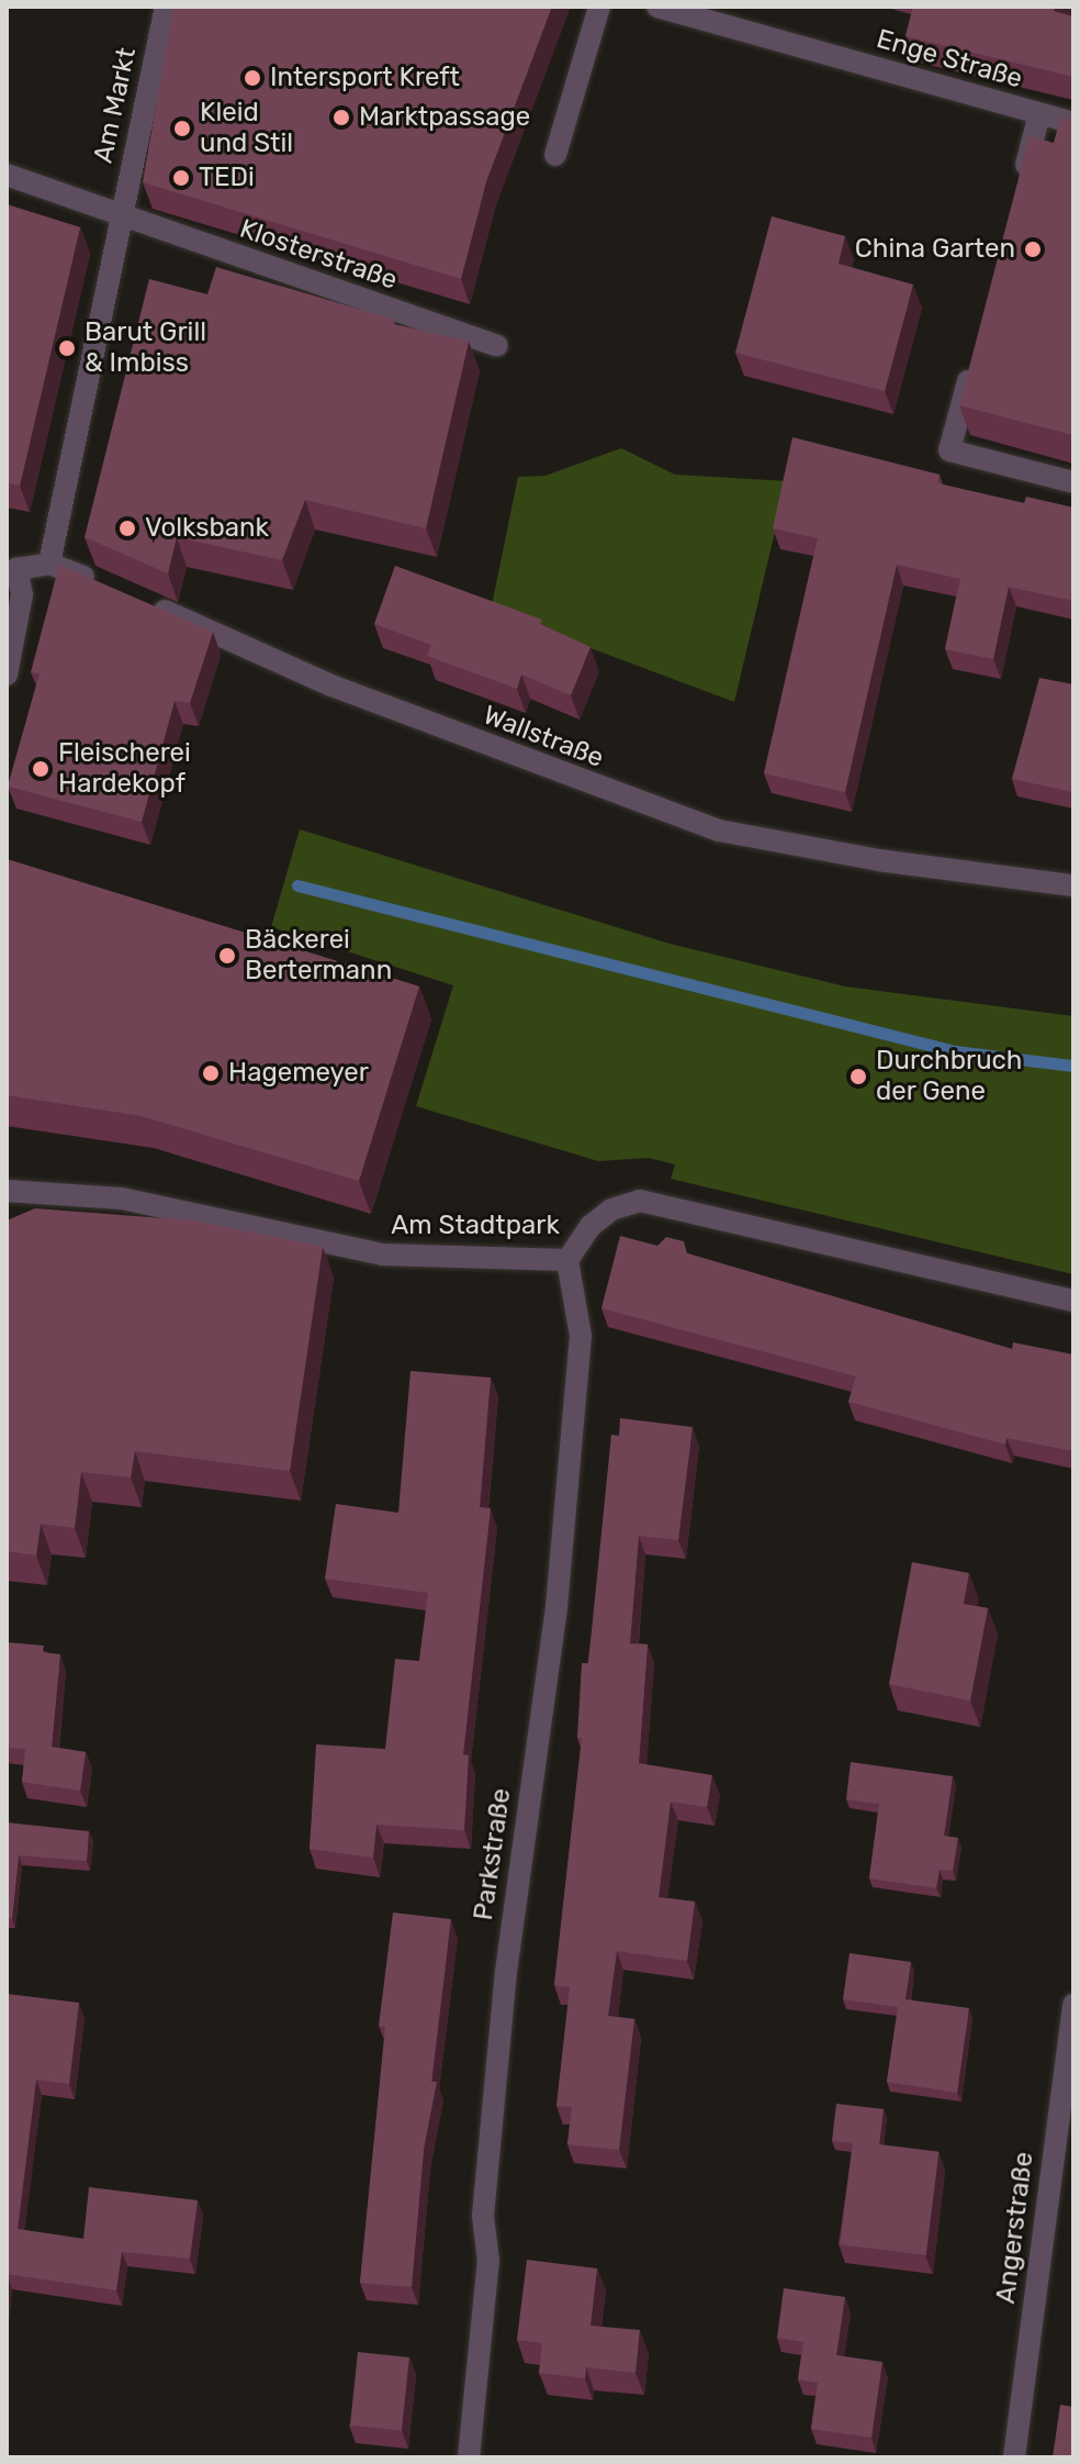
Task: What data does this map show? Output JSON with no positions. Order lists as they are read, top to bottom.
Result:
{
  "streets": {
    "street": [
      "Enge Straße",
      "Am Markt",
      "Klosterstraße",
      "Wallstraße",
      "Am Stadtpark",
      "Parkstraße",
      "Angerstraße"
    ]
  },
  "crossings": [
    ["Am Markt", "Klosterstraße"],
    ["Am Stadtpark", "Parkstraße"]
  ],
  "places": [
    "Intersport Kreft",
    "Marktpassage",
    "Kleid und Stil",
    "TEDi",
    "China Garten",
    "Barut Grill & Imbiss",
    "Volksbank",
    "Fleischerei Hardekopf",
    "Bäckerei Bertermann",
    "Hagemeyer",
    "Durchbruch der Gene"
  ]
}
